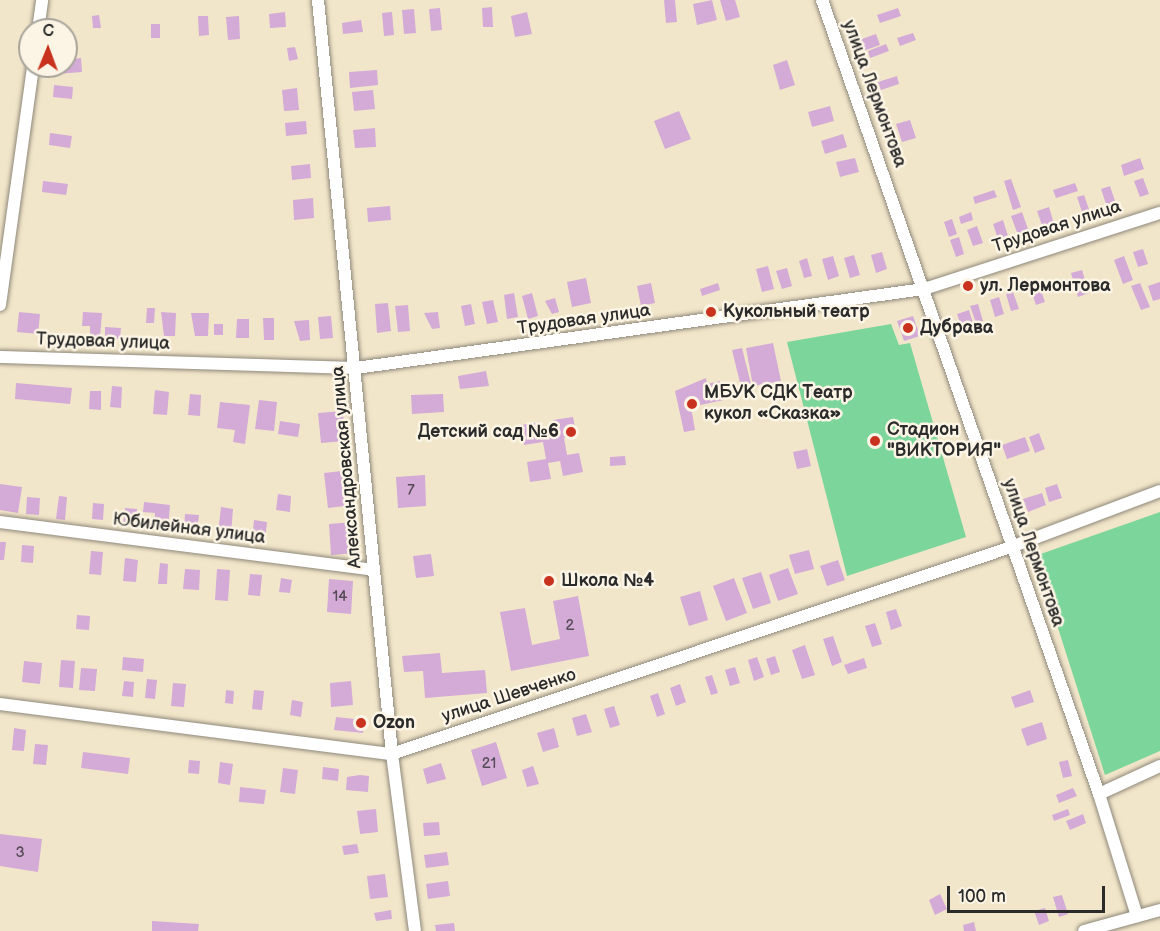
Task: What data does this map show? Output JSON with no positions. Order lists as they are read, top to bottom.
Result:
{
  "streets": {
    "street": [
      "улица Лермонтова",
      "Трудовая улица",
      "Александровская улица",
      "Юбилейная улица",
      "улица Шевченко"
    ]
  },
  "crossings": [
    ["улица Лермонтова", "Трудовая улица"],
    ["улица Лермонтова", "улица Шевченко"],
    ["Трудовая улица", "Александровская улица"],
    ["Александровская улица", "Юбилейная улица"],
    ["Александровская улица", "улица Шевченко"]
  ],
  "places": [
    "ул. Лермонтова",
    "Кукольный театр",
    "Дубрава",
    "МБУК СДК Театр кукол «Сказка»",
    "Детский сад №6",
    "Стадион \"ВИКТОРИЯ\"",
    "Школа №4",
    "Ozon"
  ],
  "house_numbers": [
    "7",
    "14",
    "2",
    "21",
    "3"
  ],
  "scale_bar": "100 m",
  "north": "top"
}
